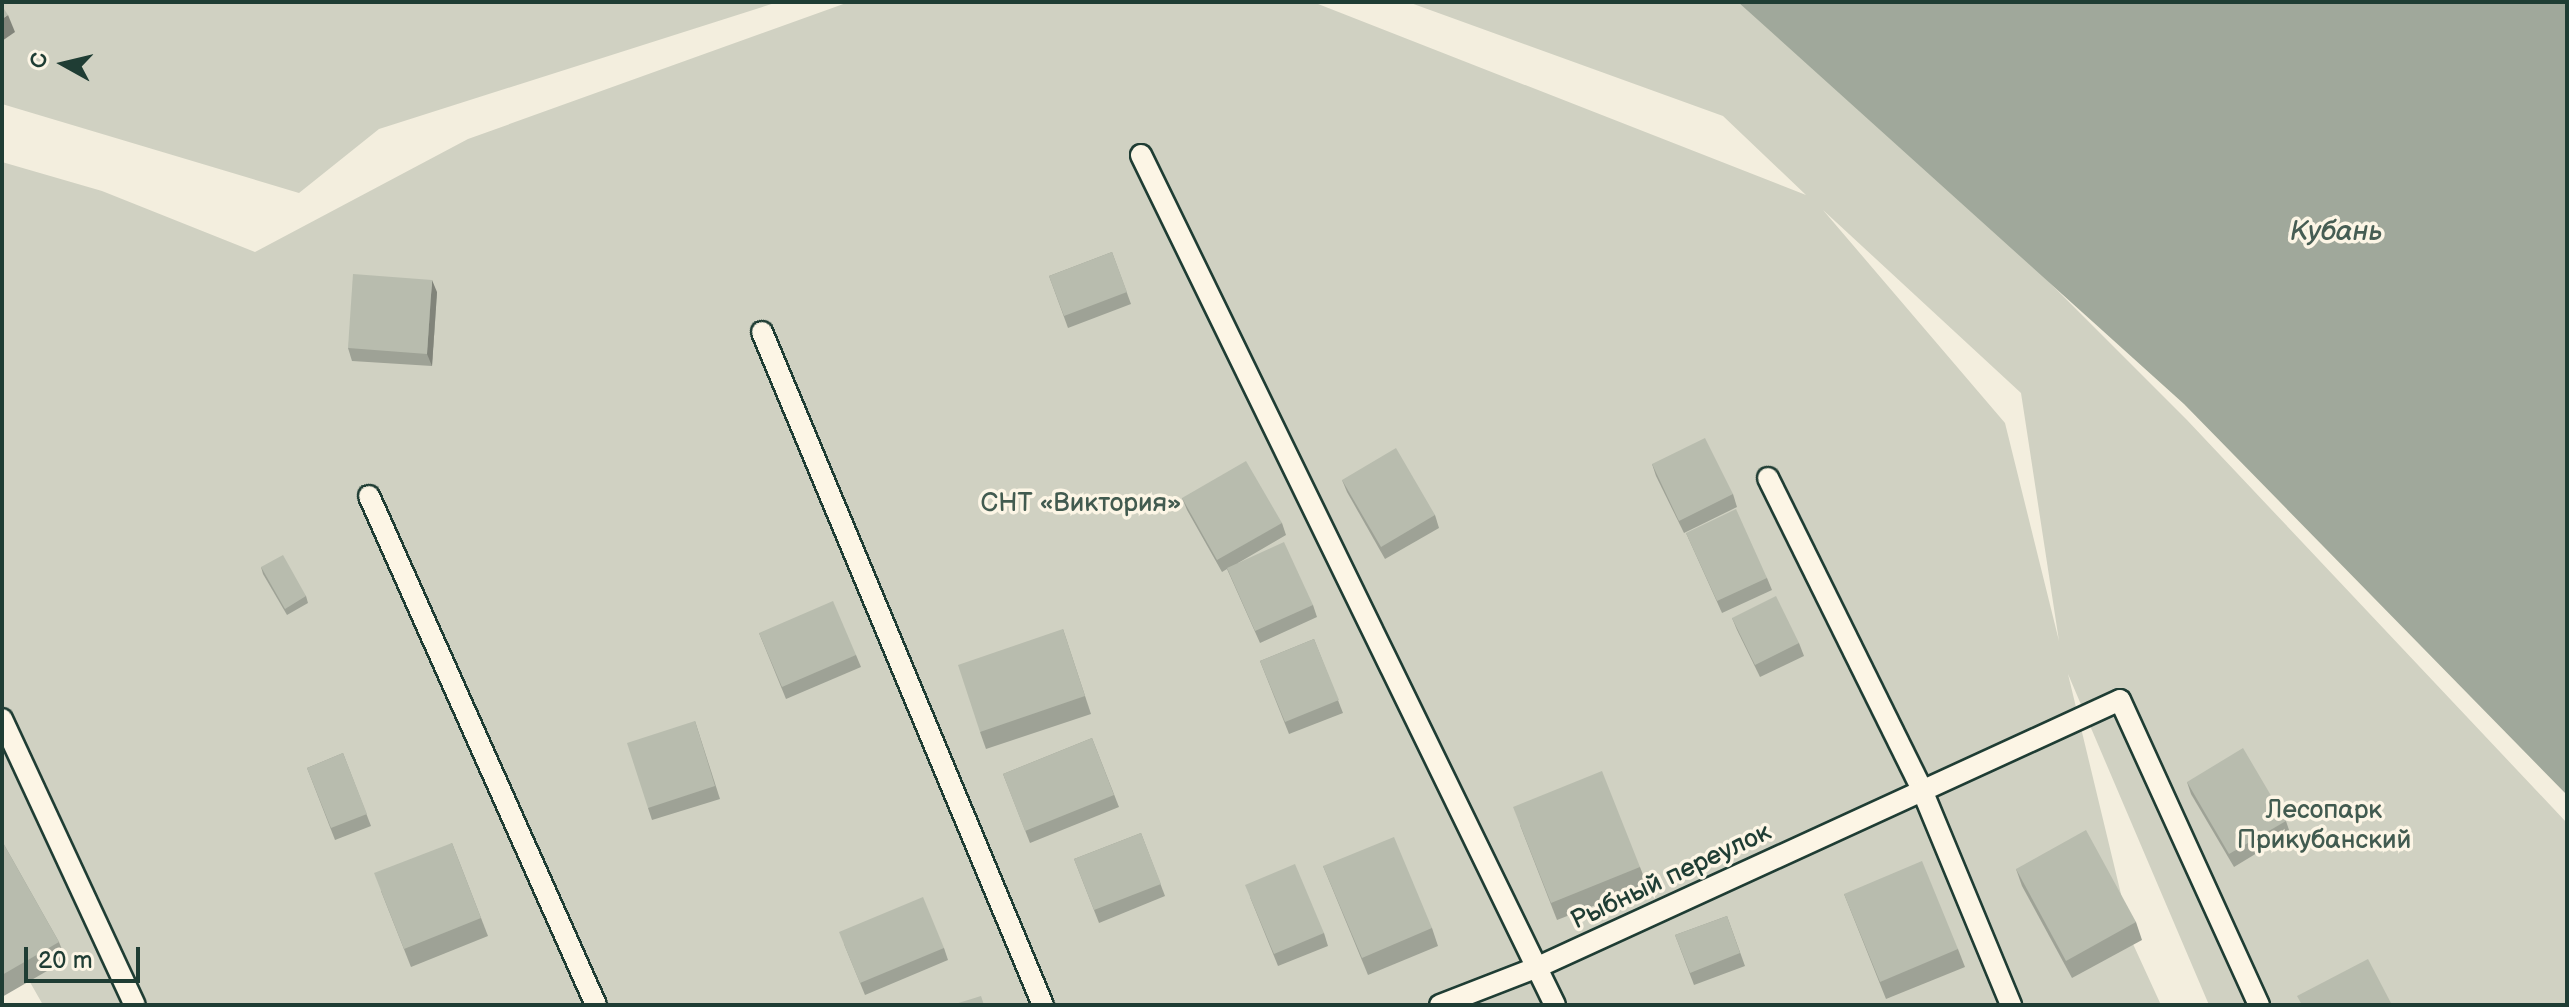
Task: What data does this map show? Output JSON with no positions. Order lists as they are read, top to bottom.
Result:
{
  "streets": {
    "lane": ["Рыбный переулок"]
  },
  "water": ["Кубань"],
  "parks": ["СНТ «Виктория»", "Лесопарк Прикубанский"],
  "scale_bar": "20 m",
  "north": "left"
}
